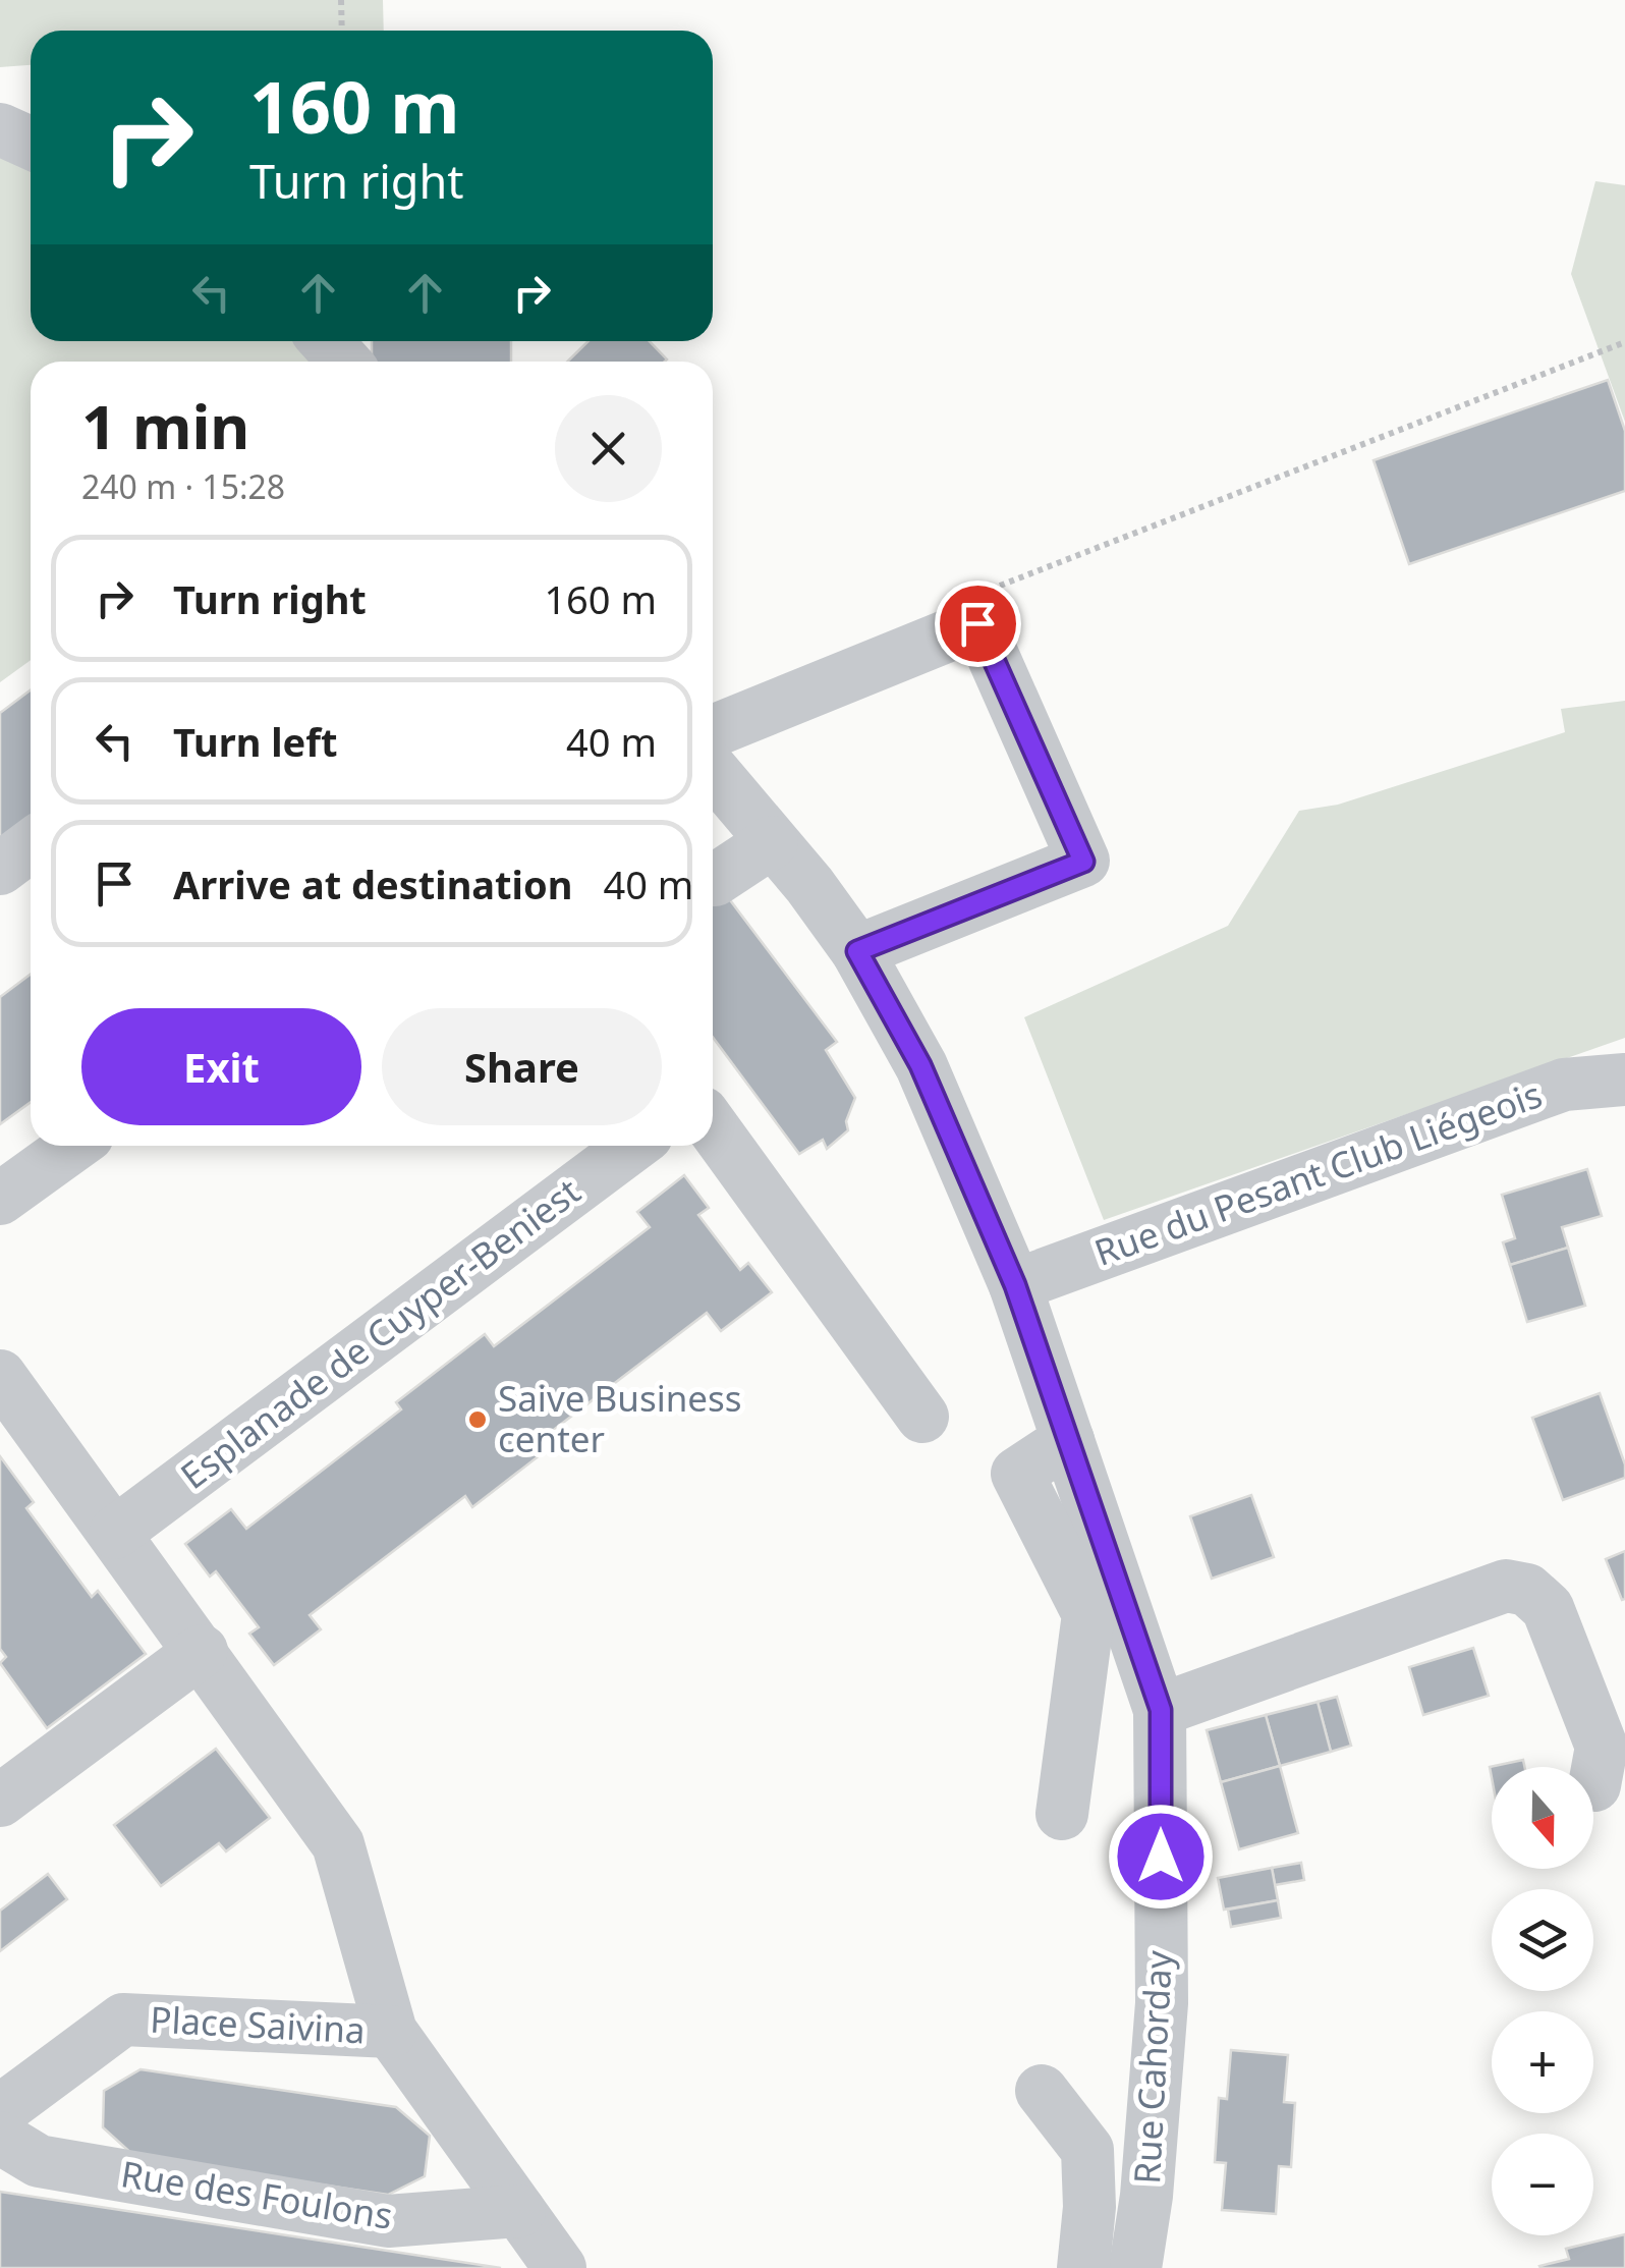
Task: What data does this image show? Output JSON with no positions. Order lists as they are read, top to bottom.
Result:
{
  "streets": {
    "street": [
      "Rue du Pesant Club Liégeois",
      "Esplanade de Cuyper-Beniest",
      "Place Saivina",
      "Rue Cahorday",
      "Rue des Foulons"
    ]
  },
  "crossings": [
    ["Rue du Pesant Club Liégeois", "Rue Cahorday"]
  ],
  "places": ["Saive Business center"],
  "north": "bottom",
  "page": {
    "turn": ["160 m", "Turn right"],
    "heading": ["1 min", "240 m · 15:28"],
    "list": [
      {
        "name": "Turn right",
        "value": "160 m"
      },
      {
        "name": "Turn left",
        "value": "40 m"
      },
      {
        "name": "Arrive at destination",
        "value": "40 m"
      }
    ],
    "buttons": ["Exit", "Share"],
    "map_buttons": ["+", "−"]
  }
}
